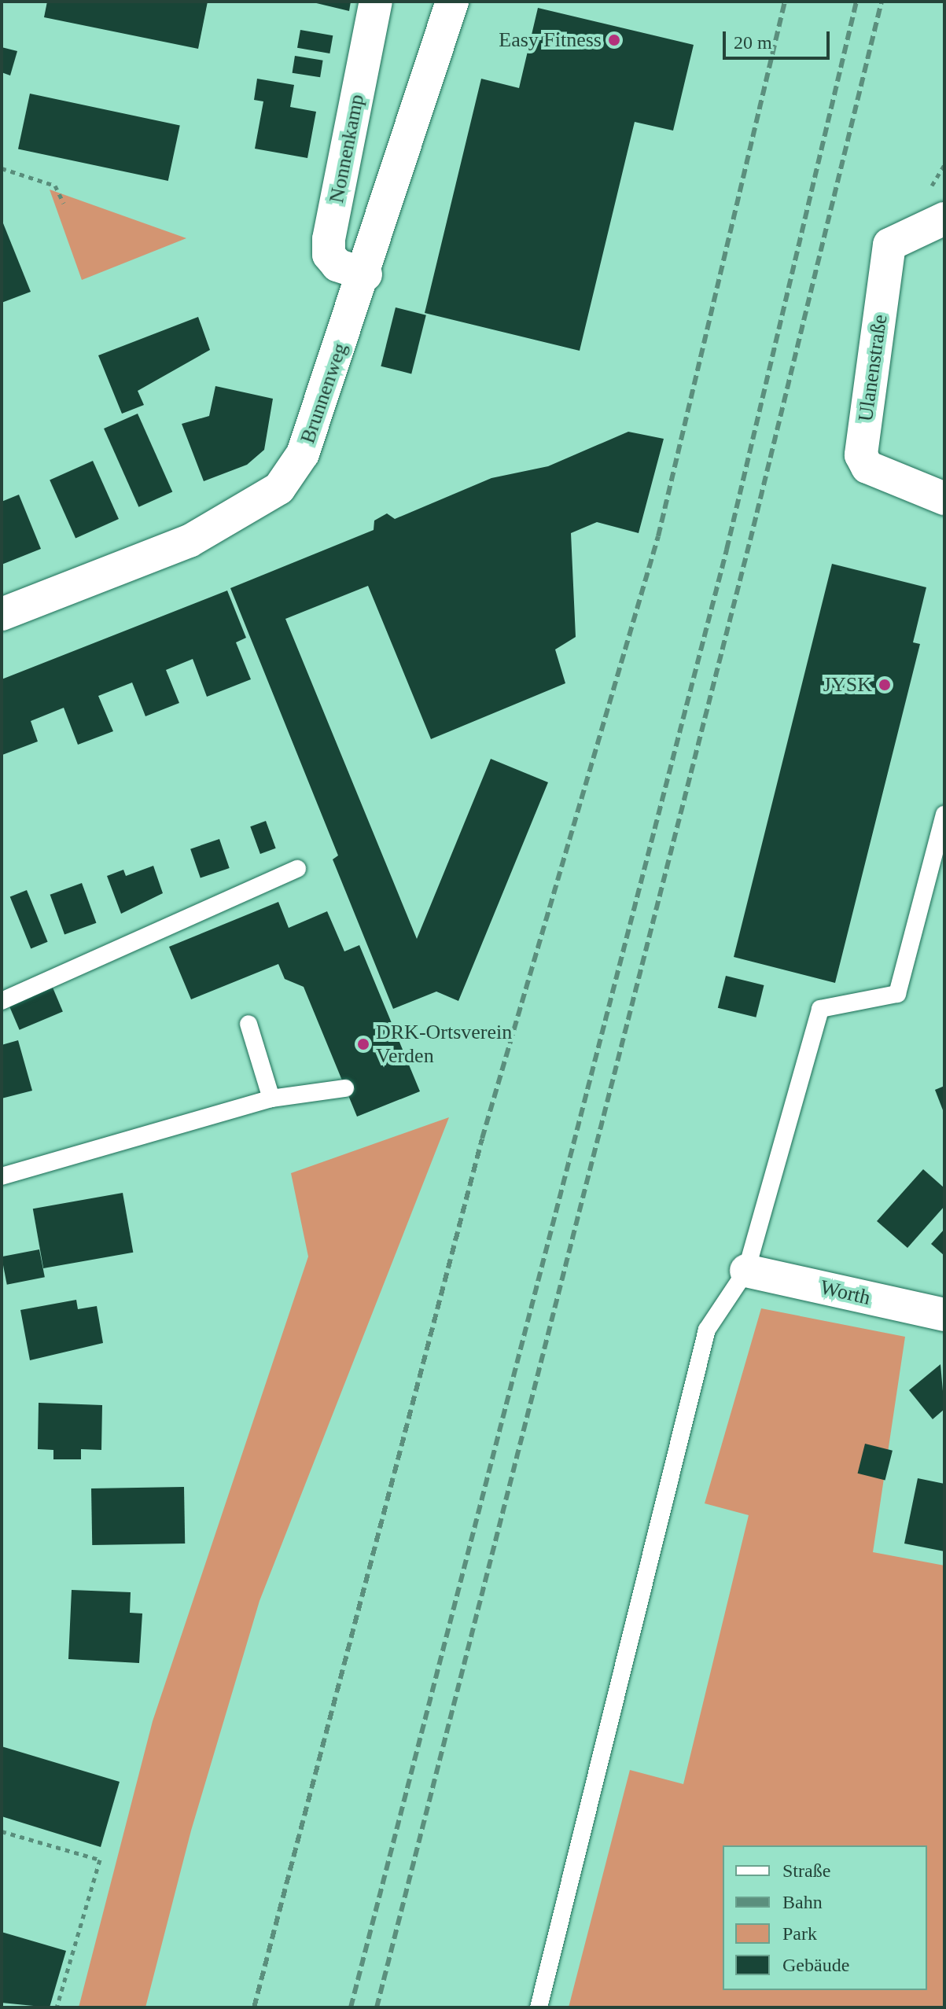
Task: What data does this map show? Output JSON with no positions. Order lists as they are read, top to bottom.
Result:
{
  "streets": {
    "street": [
      "Nonnenkamp",
      "Ulanenstraße",
      "Brunnenweg",
      "Worth"
    ]
  },
  "crossings": [
    ["Nonnenkamp", "Brunnenweg"]
  ],
  "places": ["Easy Fitness", "JYSK", "DRK-Ortsverein Verden"],
  "legend": [
    "Straße",
    "Bahn",
    "Park",
    "Gebäude"
  ],
  "scale_bar": "20 m"
}
